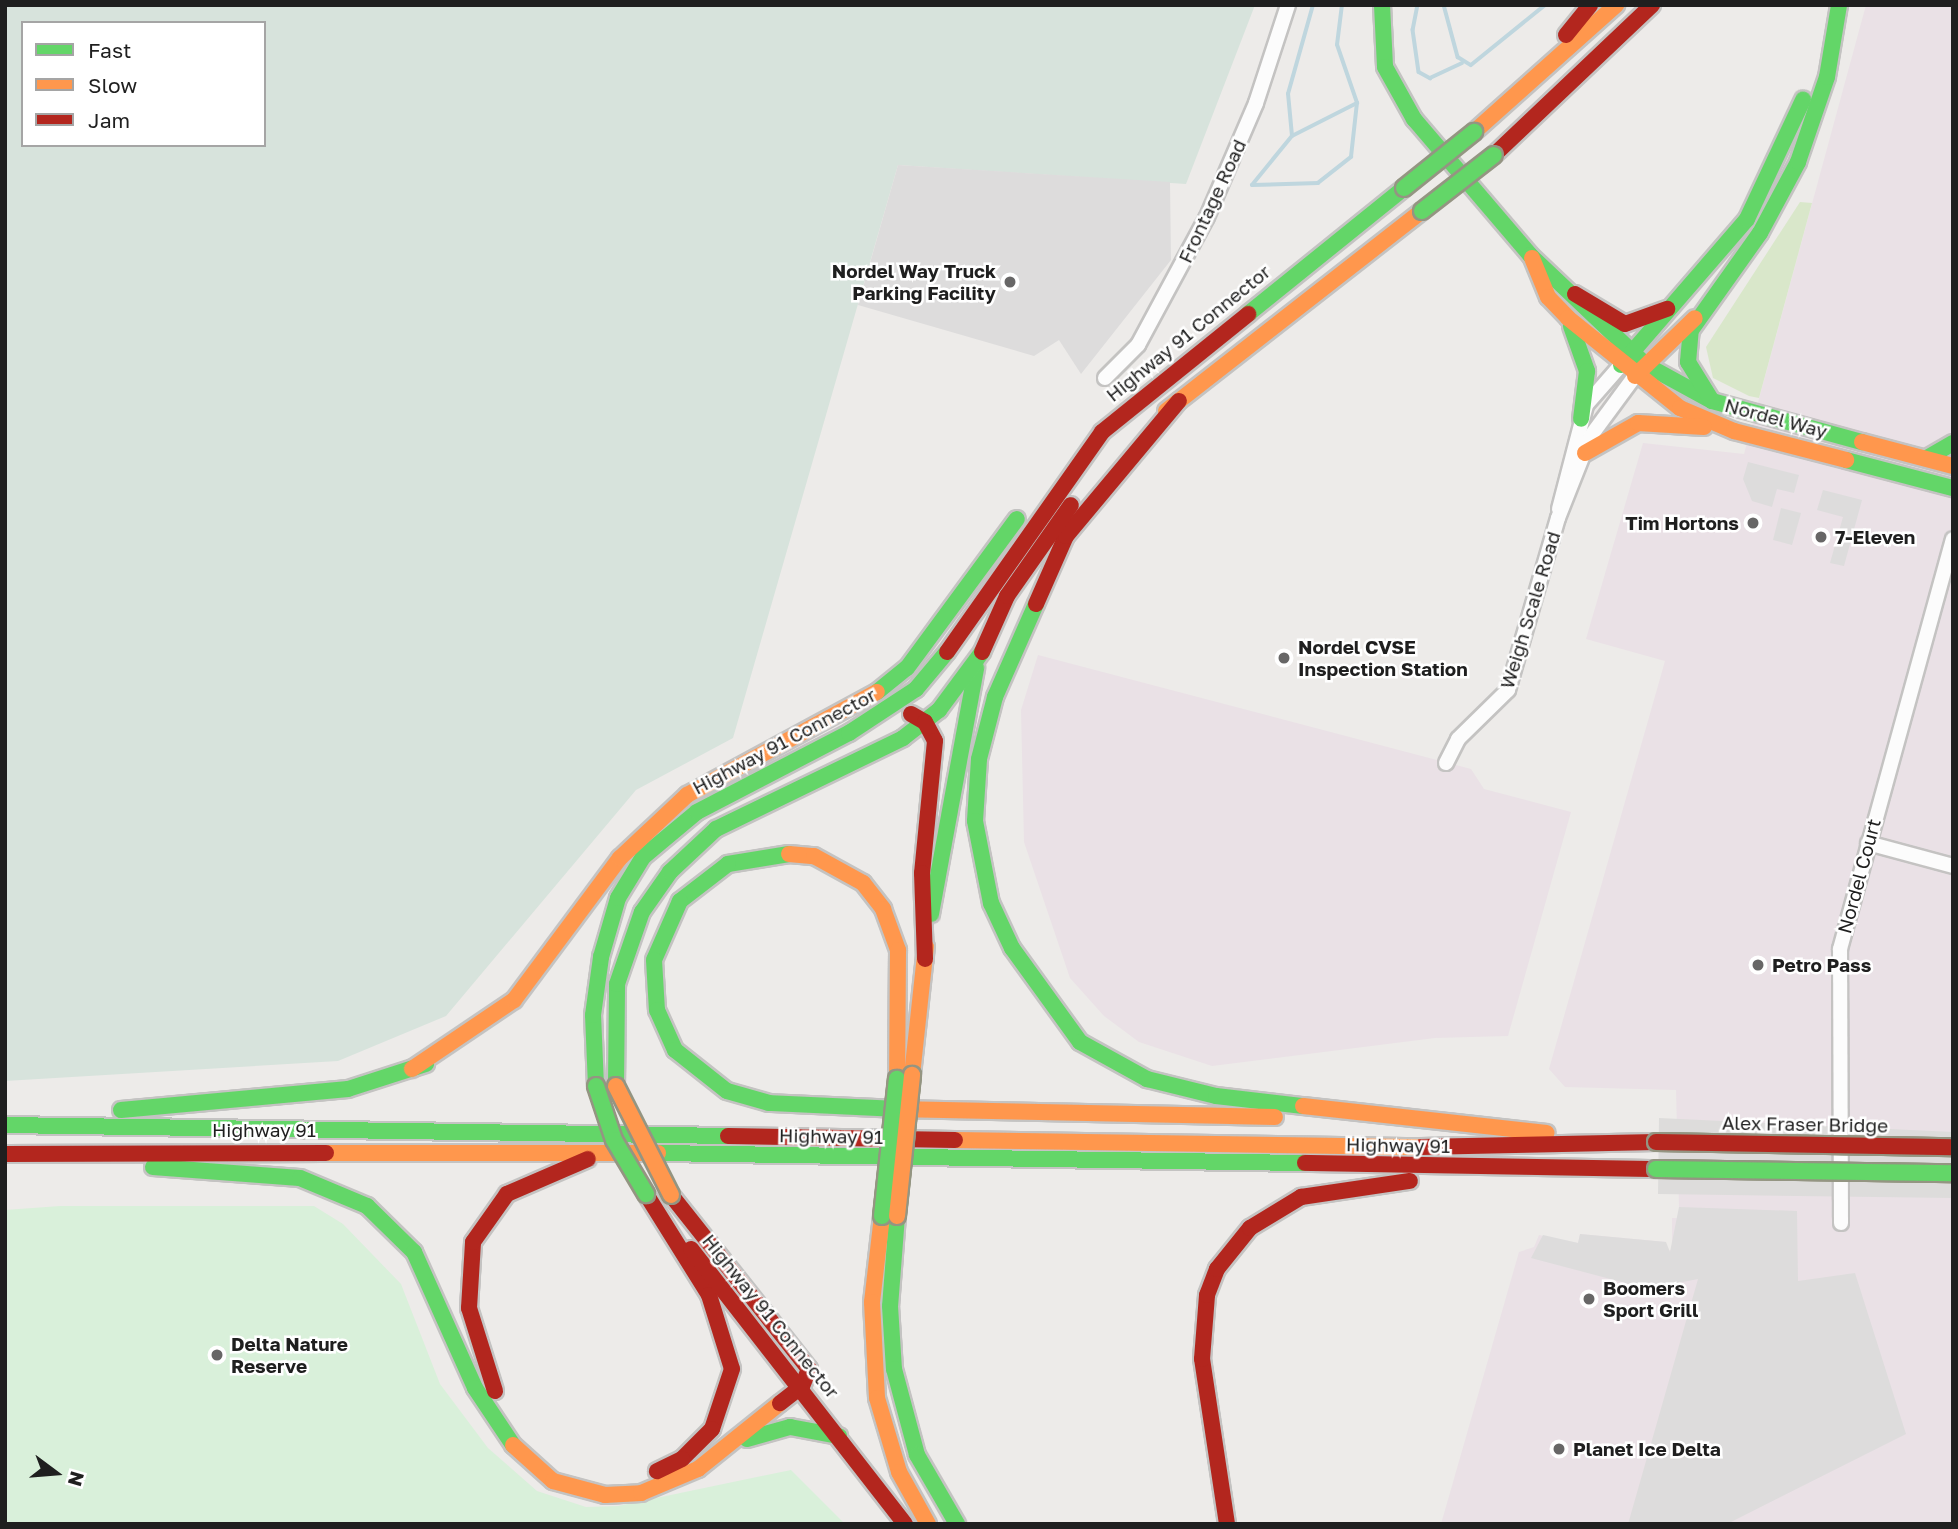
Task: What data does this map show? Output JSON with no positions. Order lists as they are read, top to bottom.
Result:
{
  "streets": {
    "main road": [
      "Highway 91 Connector",
      "Nordel Way",
      "Alex Fraser Bridge",
      "Highway 91"
    ],
    "street": ["Frontage Road", "Weigh Scale Road", "Nordel Court"]
  },
  "crossings": [
    ["Nordel Way", "Weigh Scale Road"],
    ["Alex Fraser Bridge", "Highway 91"]
  ],
  "places": [
    "Nordel Way Truck Parking Facility",
    "Tim Hortons",
    "7-Eleven",
    "Nordel CVSE Inspection Station",
    "Petro Pass",
    "Boomers Sport Grill",
    "Delta Nature Reserve",
    "Planet Ice Delta"
  ],
  "legend": ["Fast", "Slow", "Jam"],
  "north": "right"
}
